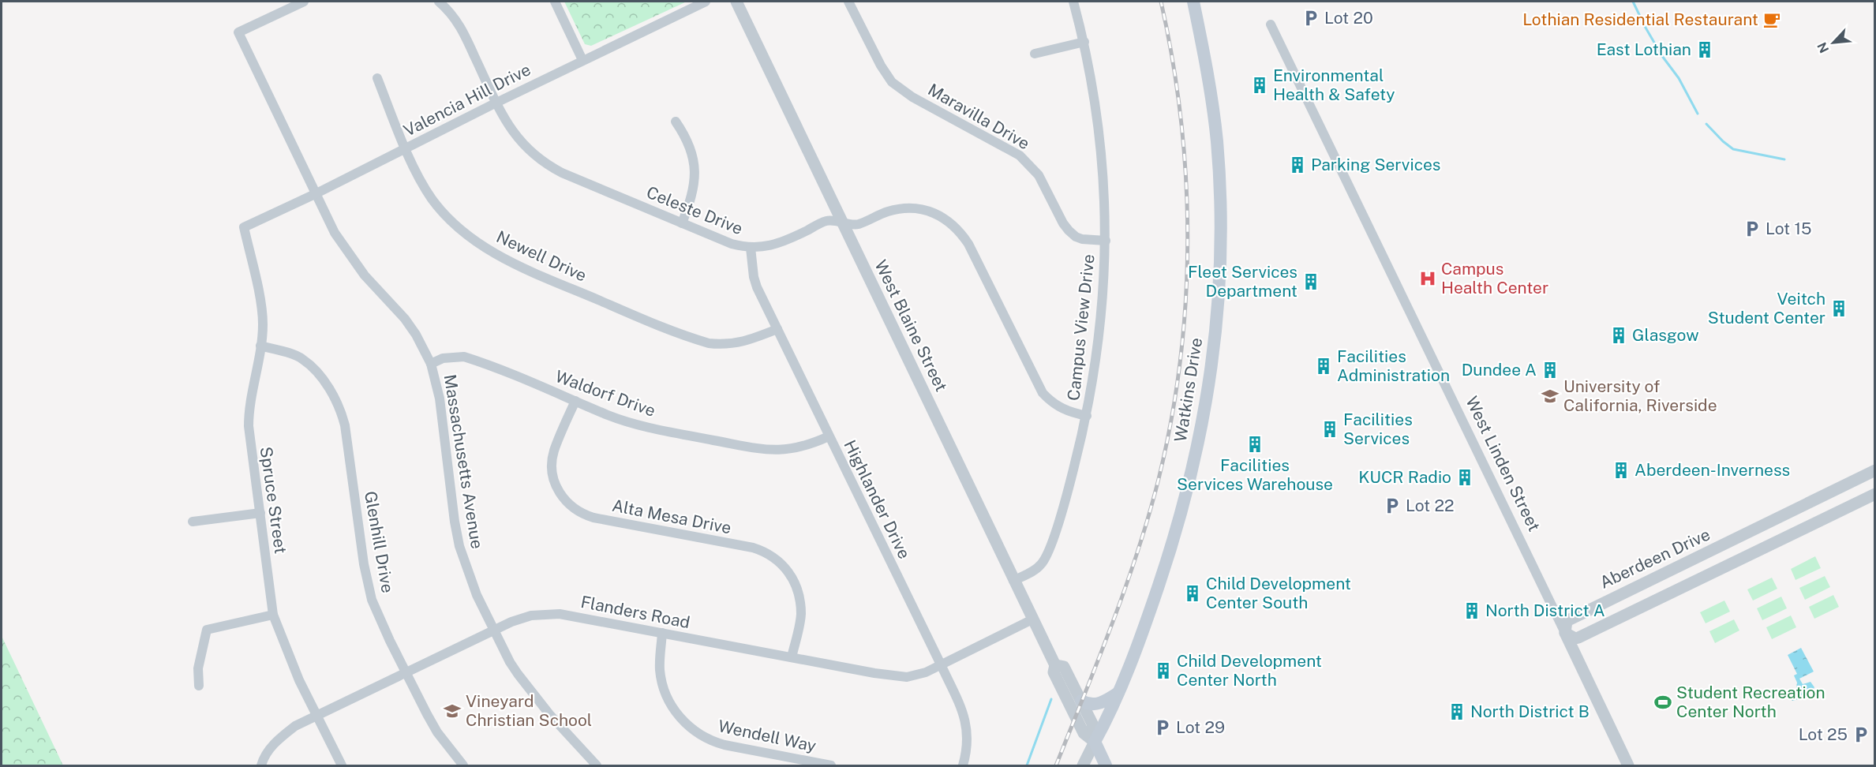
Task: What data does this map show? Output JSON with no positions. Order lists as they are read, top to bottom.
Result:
{
  "streets": {
    "main road": ["West Blaine Street", "Watkins Drive"],
    "street": [
      "Valencia Hill Drive",
      "Maravilla Drive",
      "Celeste Drive",
      "Newell Drive",
      "Campus View Drive",
      "Waldorf Drive",
      "Massachusetts Avenue",
      "West Linden Street",
      "Highlander Drive",
      "Spruce Street",
      "Alta Mesa Drive",
      "Glenhill Drive",
      "Aberdeen Drive",
      "Flanders Road",
      "Wendell Way"
    ]
  },
  "crossings": [
    ["Valencia Hill Drive", "Celeste Drive"],
    ["Valencia Hill Drive", "Newell Drive"],
    ["Valencia Hill Drive", "Massachusetts Avenue"],
    ["Valencia Hill Drive", "Spruce Street"],
    ["Maravilla Drive", "Campus View Drive"],
    ["Celeste Drive", "West Blaine Street"],
    ["Celeste Drive", "Campus View Drive"],
    ["Celeste Drive", "Highlander Drive"],
    ["Newell Drive", "Highlander Drive"],
    ["West Blaine Street", "Campus View Drive"],
    ["West Blaine Street", "Watkins Drive"],
    ["West Blaine Street", "Flanders Road"],
    ["Waldorf Drive", "Massachusetts Avenue"],
    ["Waldorf Drive", "Highlander Drive"],
    ["Waldorf Drive", "Alta Mesa Drive"],
    ["Massachusetts Avenue", "Flanders Road"],
    ["West Linden Street", "Aberdeen Drive"],
    ["Highlander Drive", "Flanders Road"],
    ["Spruce Street", "Glenhill Drive"],
    ["Spruce Street", "Flanders Road"],
    ["Alta Mesa Drive", "Flanders Road"],
    ["Glenhill Drive", "Flanders Road"],
    ["Flanders Road", "Wendell Way"]
  ],
  "places": {
    "parking": [
      "Lot 20",
      "Lot 15",
      "Lot 22",
      "Lot 29",
      "Lot 25"
    ],
    "cafe": ["Lothian Residential Restaurant"],
    "building": [
      "East Lothian",
      "Environmental Health & Safety",
      "Parking Services",
      "Fleet Services Department",
      "Veitch Student Center",
      "Glasgow",
      "Facilities Administration",
      "Dundee A",
      "Facilities Services",
      "Facilities Services Warehouse",
      "Aberdeen-Inverness",
      "KUCR Radio",
      "Child Development Center South",
      "North District A",
      "Child Development Center North",
      "North District B"
    ],
    "hospital": ["Campus Health Center"],
    "school or university": ["University of California, Riverside", "Vineyard Christian School"],
    "sports": ["Student Recreation Center North"]
  },
  "north": "bottom left"
}
